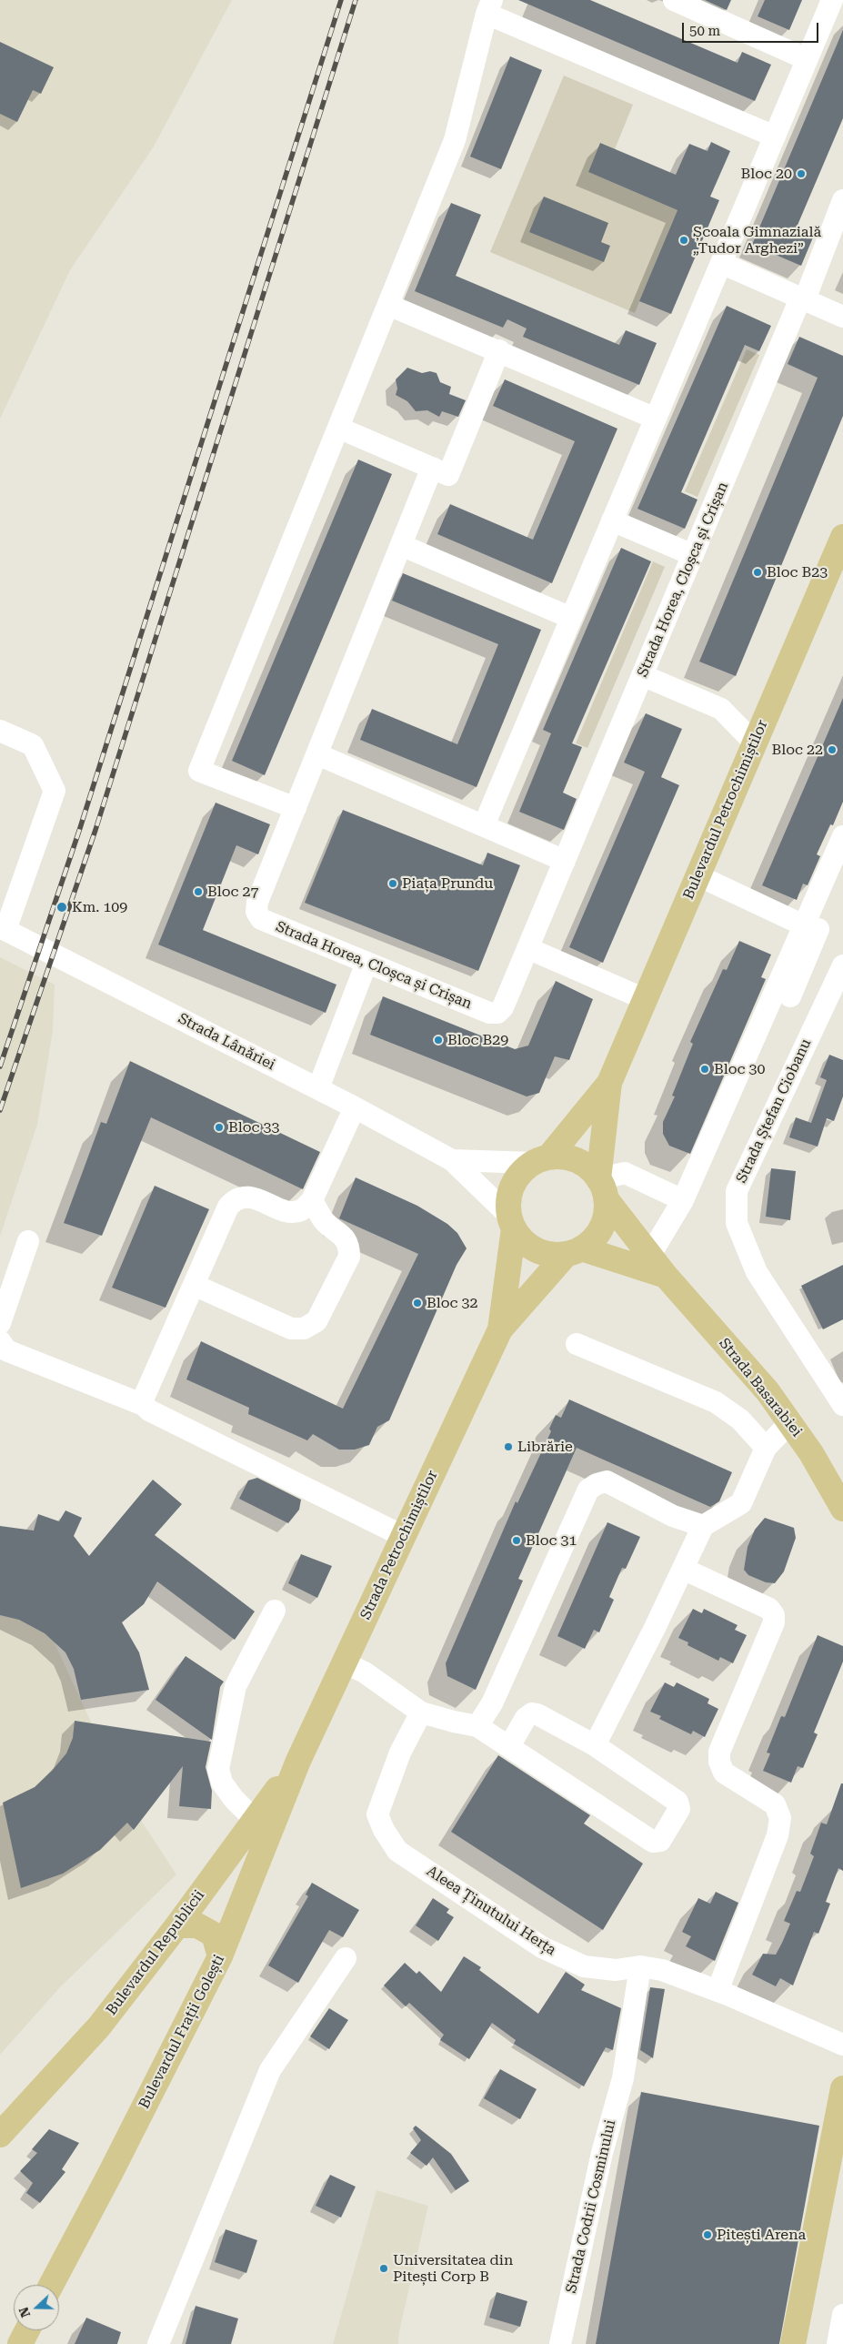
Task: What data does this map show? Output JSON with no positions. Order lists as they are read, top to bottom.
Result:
{
  "streets": {
    "main road": [
      "Bulevardul Petrochimiștilor",
      "Strada Basarabiei",
      "Strada Petrochimiștilor",
      "Bulevardul Republicii",
      "Bulevardul Frații Golești"
    ],
    "street": [
      "Strada Horea, Cloșca și Crișan",
      "Strada Lânăriei",
      "Strada Ștefan Ciobanu",
      "Aleea Ținutului Herța",
      "Strada Codrii Cosminului"
    ]
  },
  "crossings": [
    ["Bulevardul Petrochimiștilor", "Strada Basarabiei"],
    ["Bulevardul Petrochimiștilor", "Strada Petrochimiștilor"],
    ["Strada Basarabiei", "Strada Petrochimiștilor"],
    ["Strada Petrochimiștilor", "Bulevardul Republicii"],
    ["Strada Petrochimiștilor", "Bulevardul Frații Golești"],
    ["Aleea Ținutului Herța", "Strada Codrii Cosminului"],
    ["Bulevardul Republicii", "Bulevardul Frații Golești"]
  ],
  "places": [
    "Bloc 20",
    "Școala Gimnazială „Tudor Arghezi”",
    "Bloc B23",
    "Bloc 22",
    "Piața Prundu",
    "Bloc 27",
    "Km. 109",
    "Bloc B29",
    "Bloc 30",
    "Bloc 33",
    "Bloc 32",
    "Librărie",
    "Bloc 31",
    "Pitești Arena",
    "Universitatea din Pitești Corp B"
  ],
  "scale_bar": "50 m",
  "north": "left"
}
